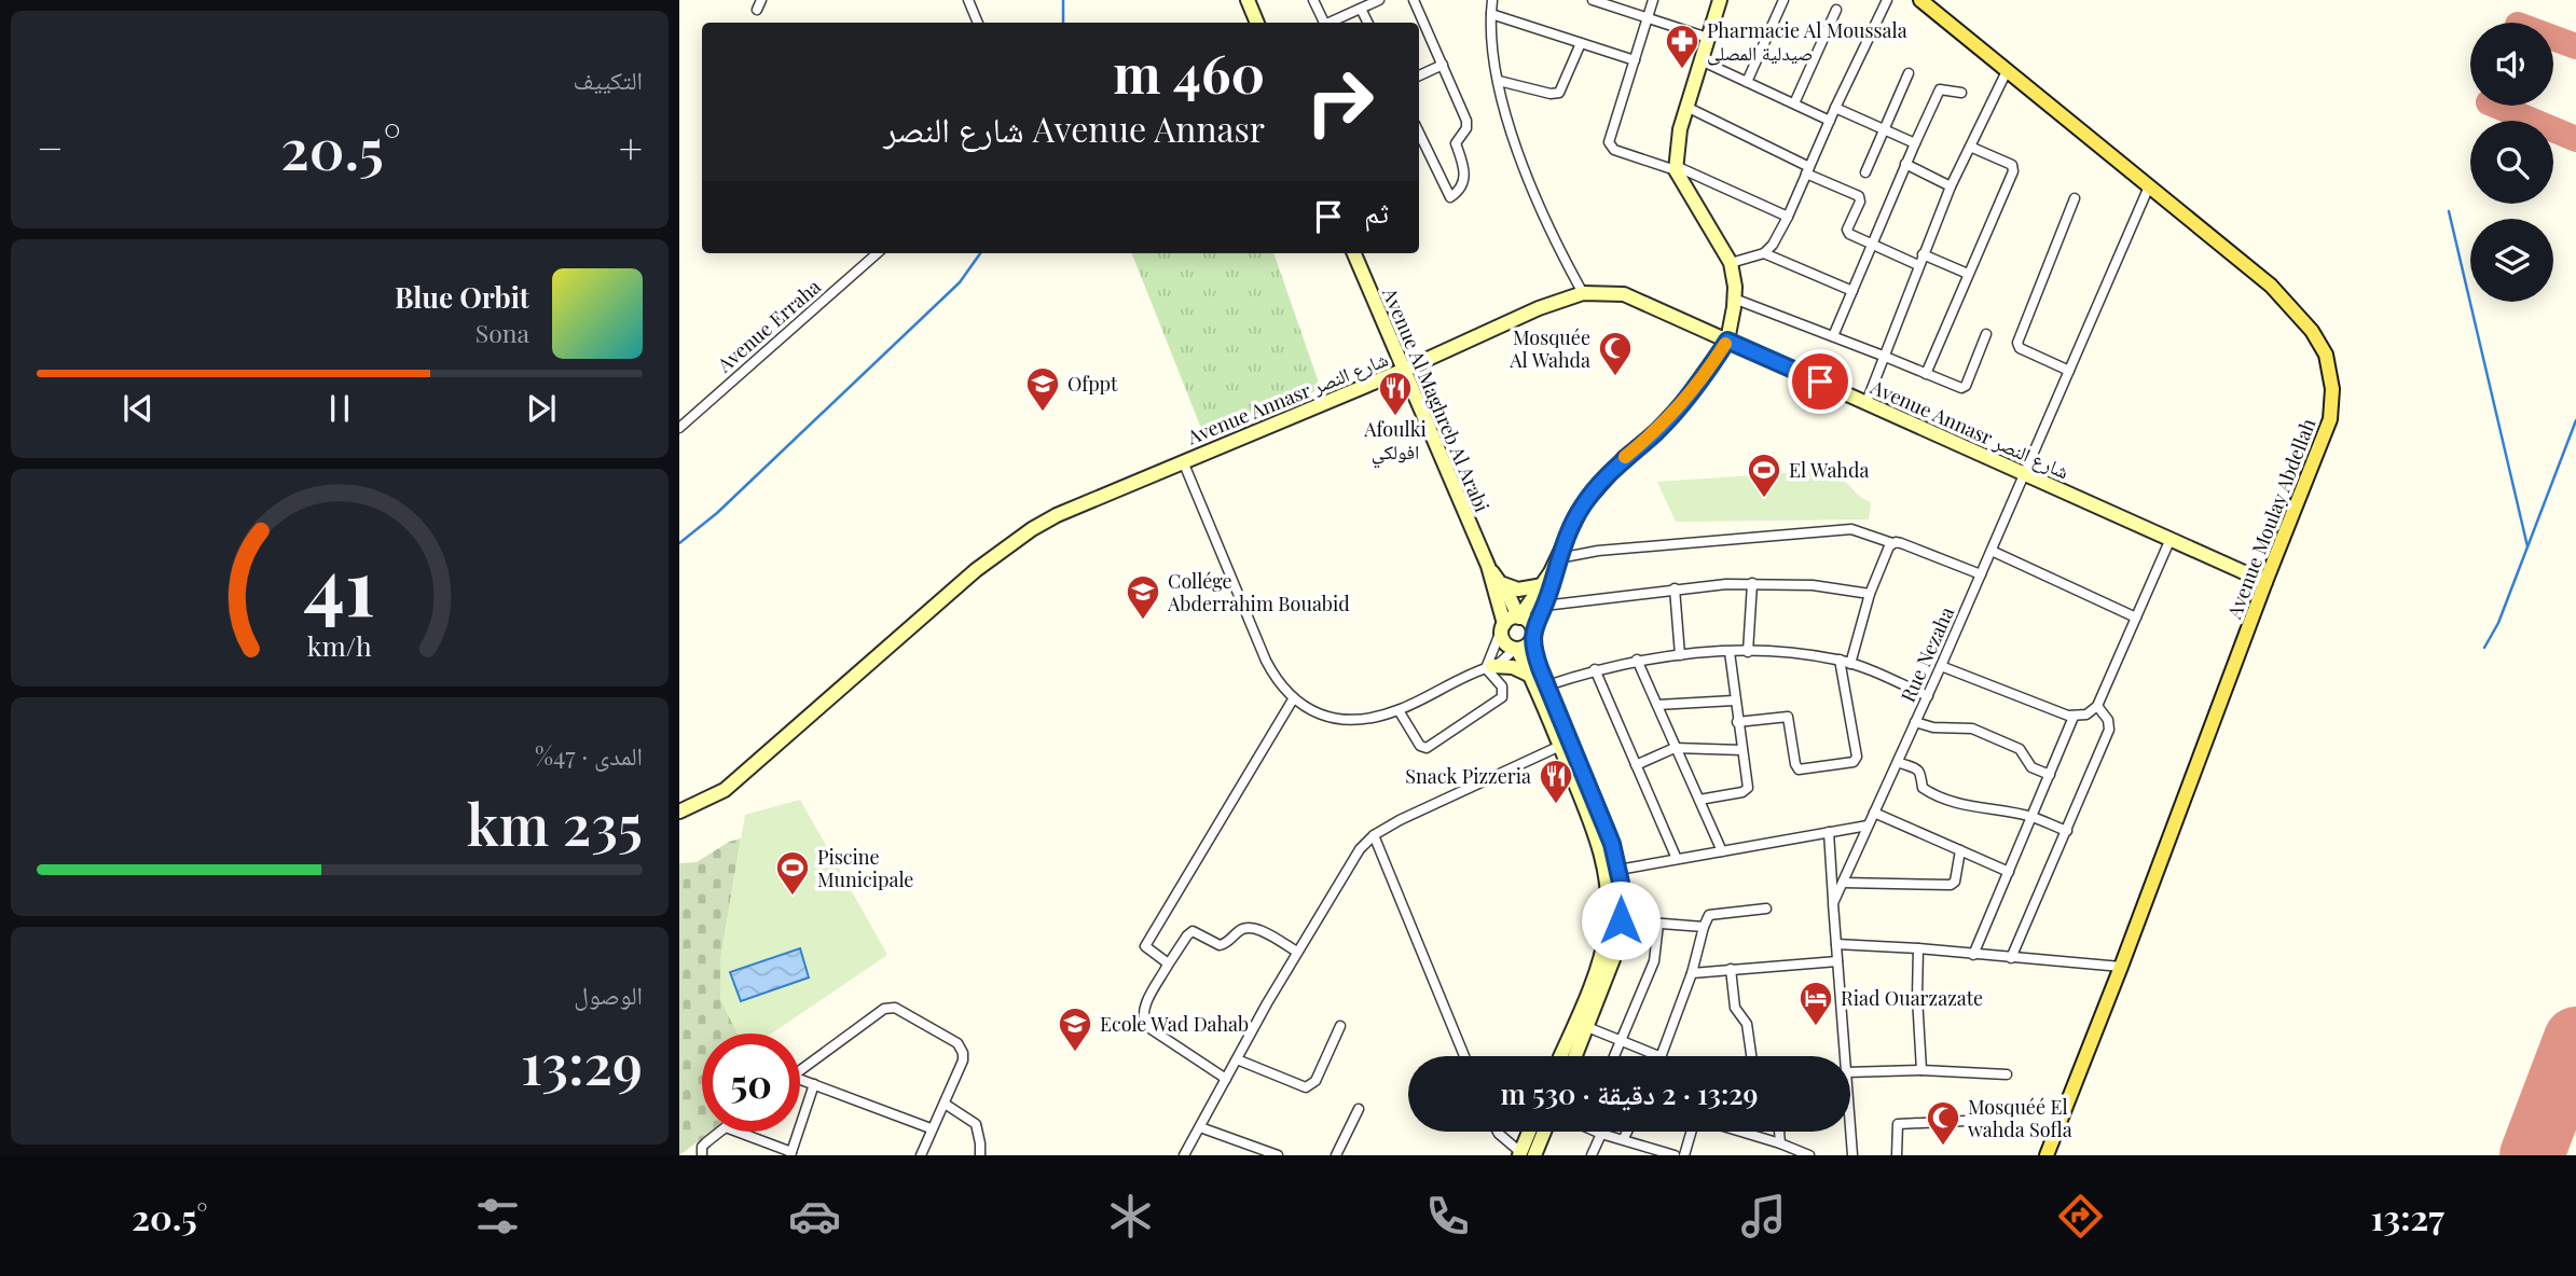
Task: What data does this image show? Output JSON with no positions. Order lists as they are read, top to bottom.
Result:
{
  "streets": {
    "main road": ["Avenue Moulay Abdellah"],
    "street": [
      "Avenue Erraha",
      "Avenue Annasr شارع النصر",
      "Avenue Al Maghreb Al Arabi",
      "Rue Nezaha"
    ]
  },
  "crossings": [
    ["Avenue Annasr شارع النصر", "Avenue Al Maghreb Al Arabi"],
    ["Avenue Annasr شارع النصر", "Avenue Moulay Abdellah"],
    ["Avenue Annasr شارع النصر", "Rue Nezaha"],
    ["Avenue Moulay Abdellah", "Rue Nezaha"]
  ],
  "places": {
    "pharmacy": ["Pharmacie Al Moussala صيدلية المصلى"],
    "mosque": ["Mosquée Al Wahda", "Mosquéé El wahda Sofla"],
    "school or university": ["Ofppt", "Collége Abderrahim Bouabid", "Ecole Wad Dahab"],
    "restaurant": ["Afoulki افولكي", "Snack Pizzeria"],
    "sports": ["El Wahda", "Piscine Municipale"],
    "hotel": ["Riad Ouarzazate"]
  },
  "page": {
    "tile": [
      "التكييف",
      ["المدى · 47%", "235 km"],
      ["الوصول", "13:29"]
    ],
    "turn": ["460 m", "Avenue Annasr شارع النصر"],
    "heat": ["−", "20.5°", "+"],
    "then": "ثم",
    "song": ["Blue Orbit", "Sona"],
    "limit": "50",
    "trip": "13:29 · 2 دقيقة · 530 m",
    "tabs": ["13:27", "20.5°"],
    "gauge": ["41", "km/h"]
  }
}
